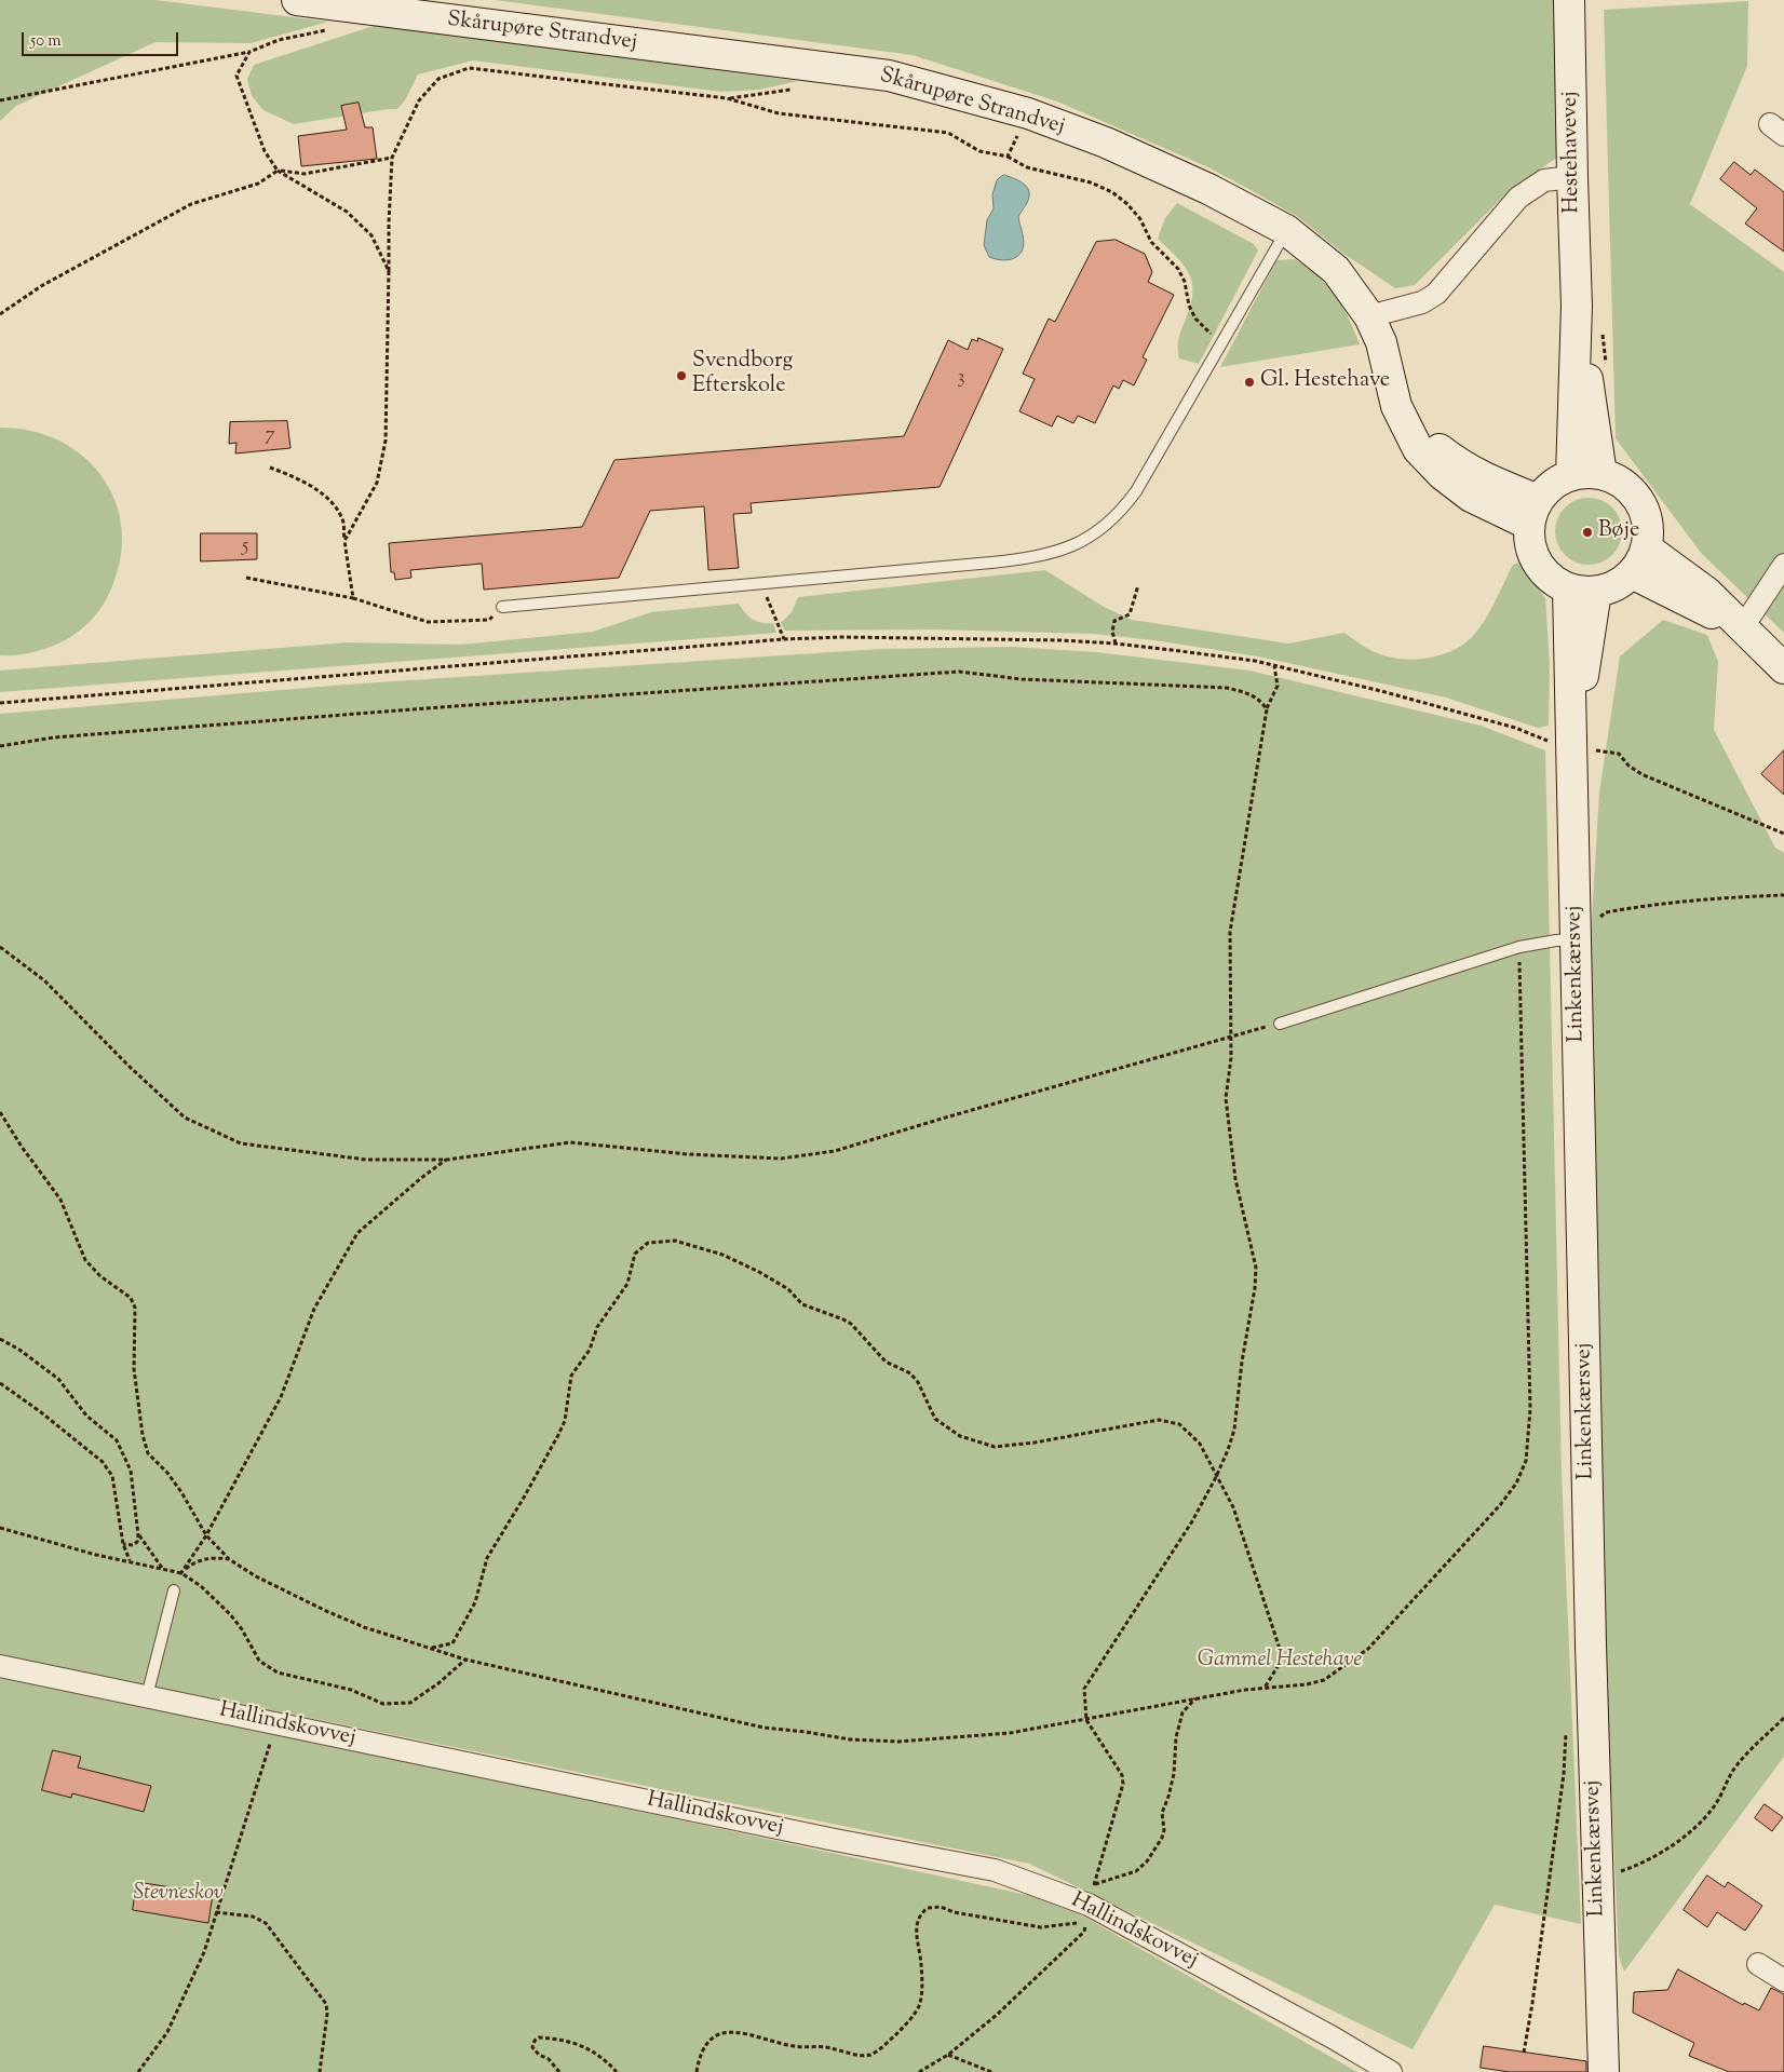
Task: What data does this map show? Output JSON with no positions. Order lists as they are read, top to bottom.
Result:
{
  "streets": {
    "street": [
      "Skårupøre Strandvej",
      "Hestehavevej",
      "Linkenkærsvej",
      "Hallindskovvej"
    ]
  },
  "crossings": [
    ["Skårupøre Strandvej", "Hestehavevej"],
    ["Skårupøre Strandvej", "Linkenkærsvej"],
    ["Hestehavevej", "Linkenkærsvej"]
  ],
  "parks": ["Gammel Hestehave", "Stevneskov"],
  "places": ["Svendborg Efterskole", "Gl. Hestehave", "Bøje"],
  "house_numbers": ["3", "7", "5"],
  "scale_bar": "50 m"
}
